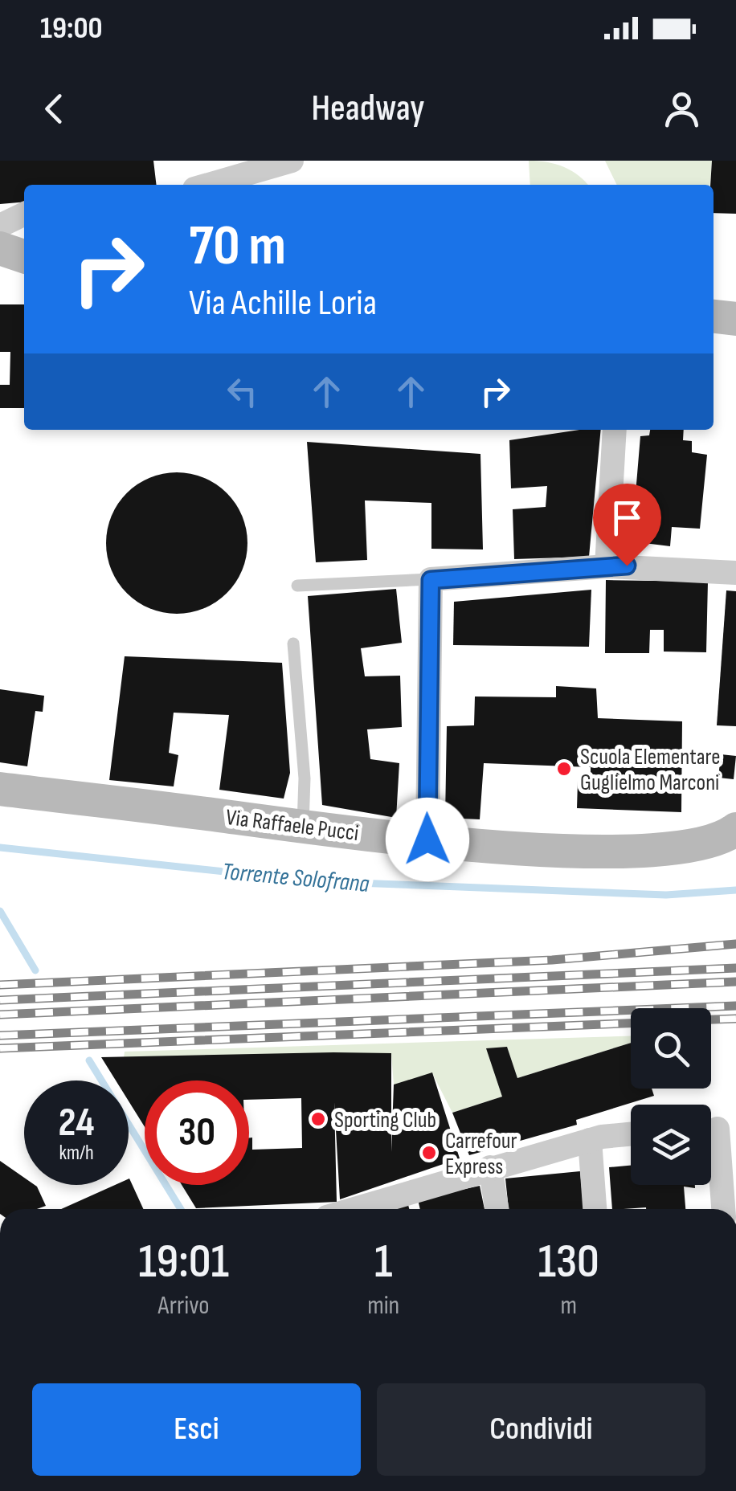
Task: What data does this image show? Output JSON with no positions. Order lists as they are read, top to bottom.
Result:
{
  "streets": {
    "main road": ["Via Raffaele Pucci"]
  },
  "water": ["Torrente Solofrana"],
  "places": ["Scuola Elementare Guglielmo Marconi", "Sporting Club", "Carrefour Express"],
  "page": {
    "status": "19:00",
    "header": "Headway",
    "turn": ["70 m", "Via Achille Loria"],
    "speed": "24 km/h",
    "limit": "30",
    "eta": [
      "19:01",
      "Arrivo",
      "1",
      "min",
      "130",
      "m"
    ],
    "buttons": ["Esci", "Condividi"]
  }
}
